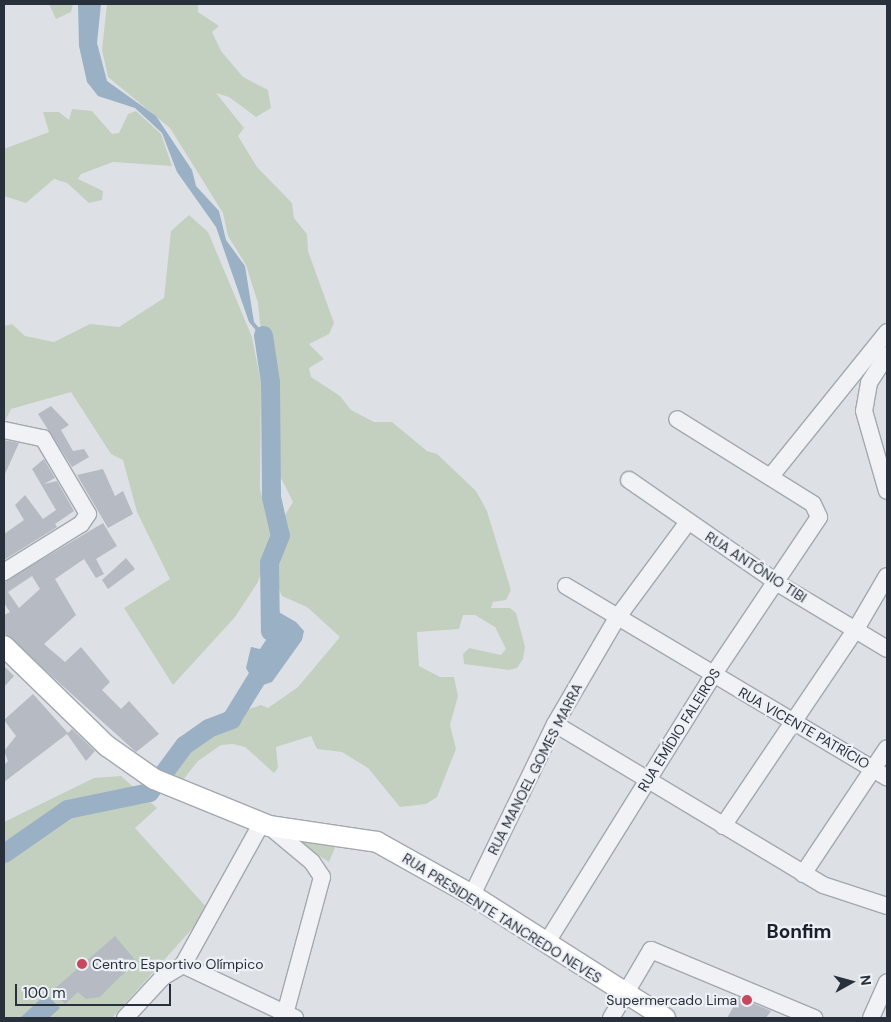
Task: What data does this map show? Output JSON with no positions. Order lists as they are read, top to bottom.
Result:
{
  "streets": {
    "main road": ["RUA PRESIDENTE TANCREDO NEVES"],
    "street": [
      "RUA ANTÔNIO TIBI",
      "RUA VICENTE PATRÍCIO",
      "RUA EMÍDIO FALEIROS",
      "RUA MANOEL GOMES MARRA"
    ]
  },
  "crossings": [
    ["RUA ANTÔNIO TIBI", "RUA EMÍDIO FALEIROS"],
    ["RUA ANTÔNIO TIBI", "RUA MANOEL GOMES MARRA"],
    ["RUA VICENTE PATRÍCIO", "RUA EMÍDIO FALEIROS"],
    ["RUA VICENTE PATRÍCIO", "RUA MANOEL GOMES MARRA"],
    ["RUA EMÍDIO FALEIROS", "RUA PRESIDENTE TANCREDO NEVES"],
    ["RUA MANOEL GOMES MARRA", "RUA PRESIDENTE TANCREDO NEVES"]
  ],
  "districts": ["Bonfim"],
  "places": ["Centro Esportivo Olímpico", "Supermercado Lima"],
  "scale_bar": "100 m",
  "north": "right"
}
